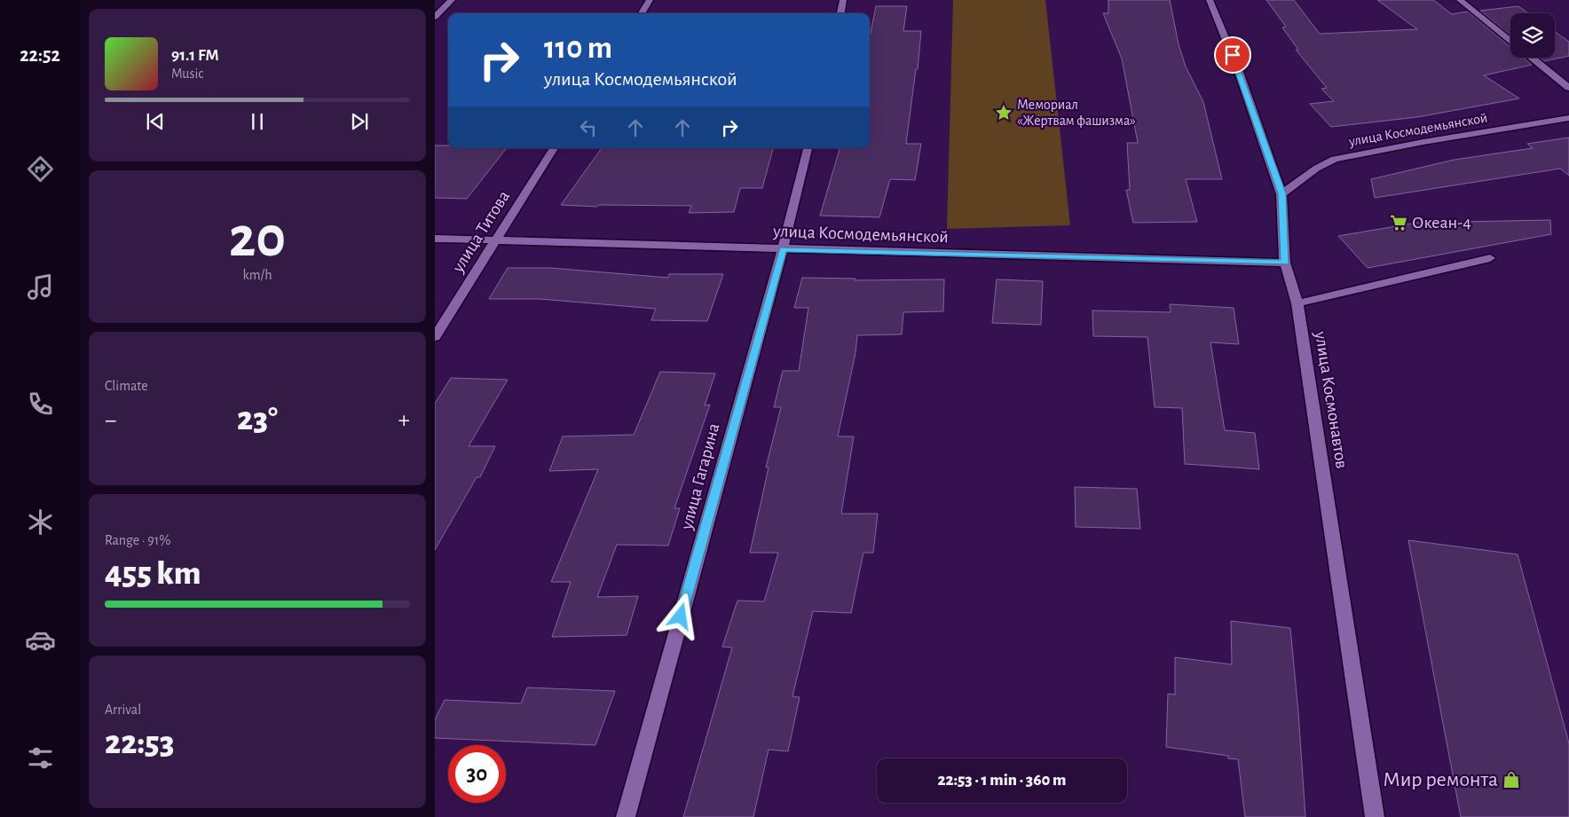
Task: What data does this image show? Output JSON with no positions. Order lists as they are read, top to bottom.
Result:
{
  "streets": {
    "street": [
      "улица Космодемьянской",
      "улица Титова",
      "улица Космонавтов",
      "улица Гагарина"
    ]
  },
  "crossings": [
    ["улица Космодемьянской", "улица Титова"],
    ["улица Космодемьянской", "улица Космонавтов"],
    ["улица Космодемьянской", "улица Гагарина"]
  ],
  "places": {
    "place": ["Мемориал «Жертвам фашизма»"],
    "supermarket": ["Океан-4"],
    "shop": ["Мир ремонта"]
  },
  "page": {
    "tabs": "22:52",
    "turn": ["110 m", "улица Космодемьянской"],
    "song": ["91.1 FM", "Music"],
    "tile": [
      ["20", "km/h"],
      "Climate",
      ["Range · 91%", "455 km"],
      ["Arrival", "22:53"]
    ],
    "heat": ["−", "23°", "+"],
    "limit": "30",
    "trip": "22:53 · 1 min · 360 m"
  }
}
